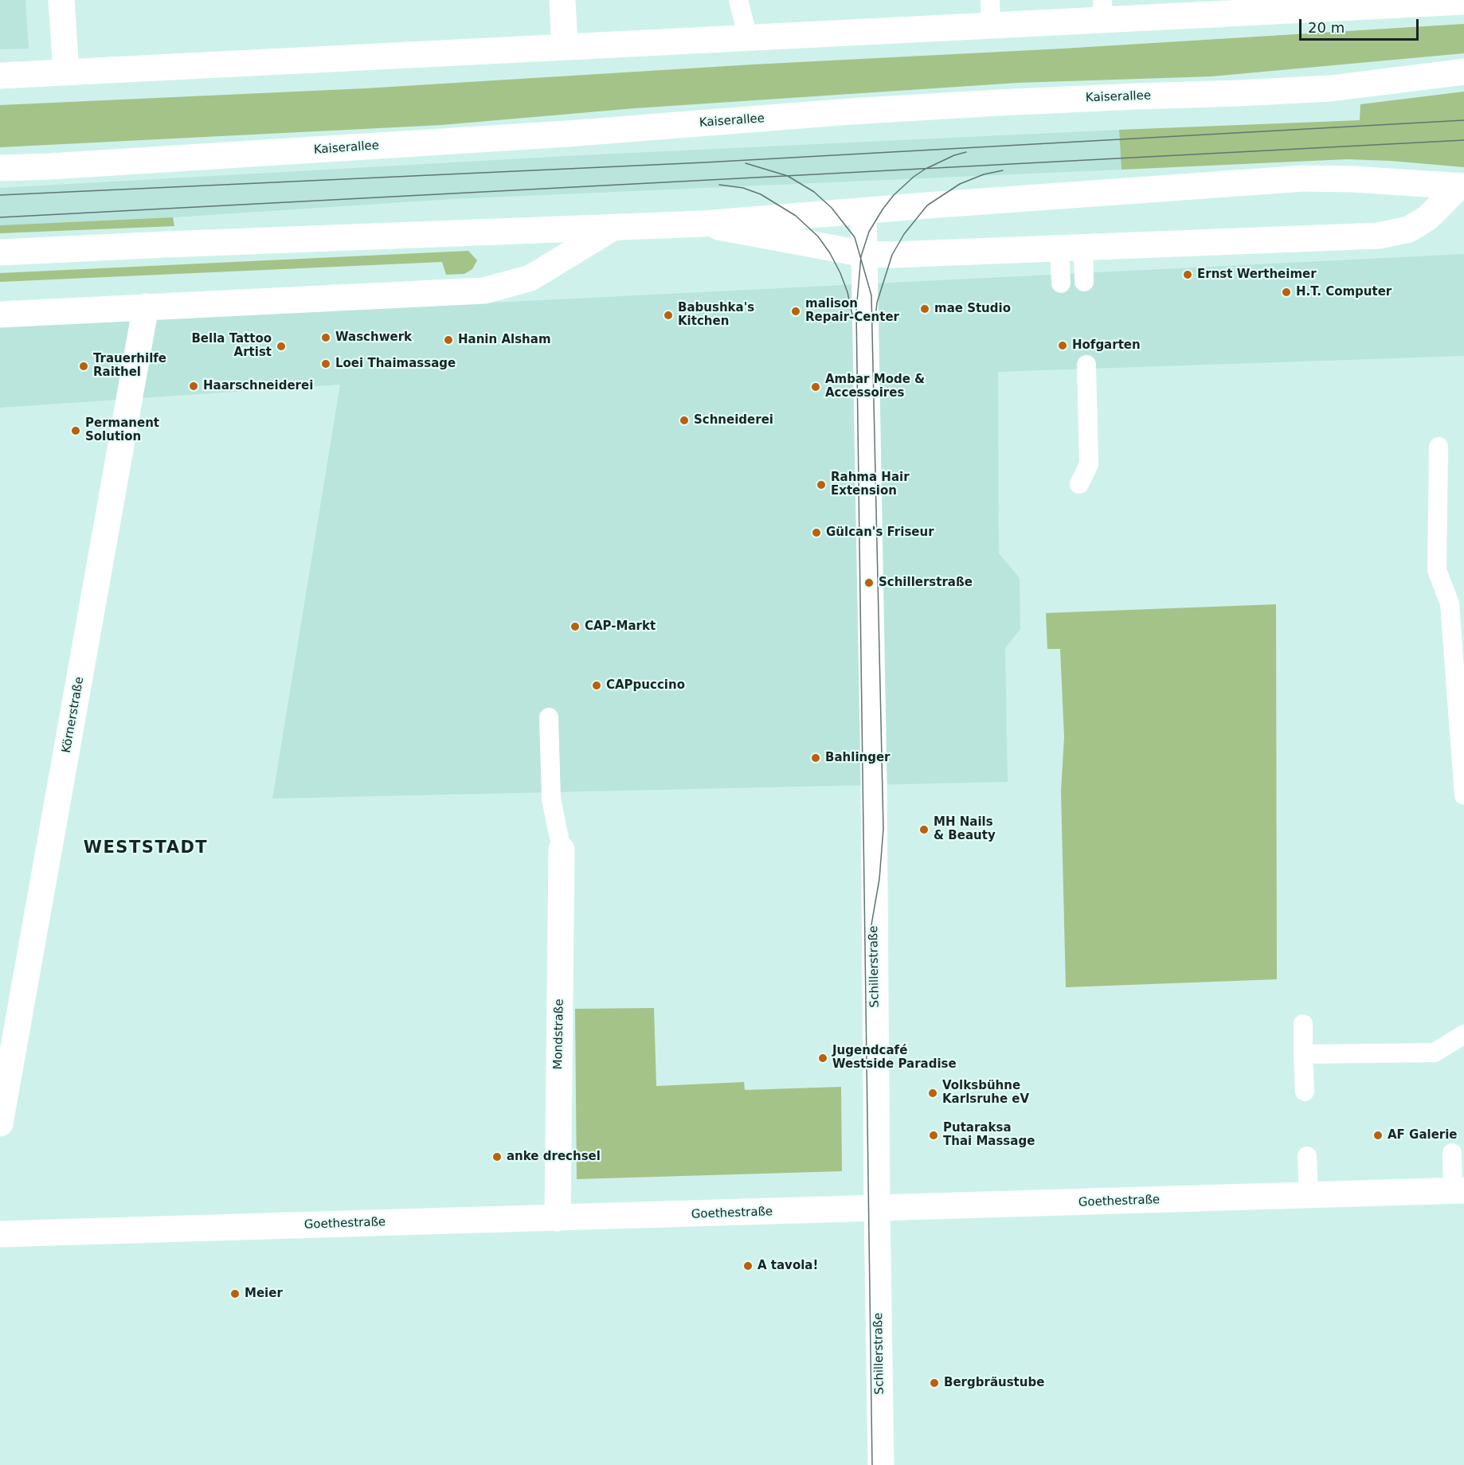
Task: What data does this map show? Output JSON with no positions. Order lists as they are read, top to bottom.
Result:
{
  "streets": {
    "street": [
      "Kaiserallee",
      "Körnerstraße",
      "Schillerstraße",
      "Mondstraße",
      "Goethestraße"
    ]
  },
  "crossings": [
    ["Schillerstraße", "Goethestraße"],
    ["Mondstraße", "Goethestraße"]
  ],
  "districts": ["WESTSTADT"],
  "places": [
    "Ernst Wertheimer",
    "H.T. Computer",
    "mae Studio",
    "malison Repair-Center",
    "Babushka's Kitchen",
    "Waschwerk",
    "Hanin Alsham",
    "Hofgarten",
    "Bella Tattoo Artist",
    "Loei Thaimassage",
    "Trauerhilfe Raithel",
    "Haarschneiderei",
    "Ambar Mode & Accessoires",
    "Schneiderei",
    "Permanent Solution",
    "Rahma Hair Extension",
    "Gülcan's Friseur",
    "Schillerstraße",
    "CAP-Markt",
    "CAPpuccino",
    "Bahlinger",
    "MH Nails & Beauty",
    "Jugendcafé Westside Paradise",
    "Volksbühne Karlsruhe eV",
    "Putaraksa Thai Massage",
    "AF Galerie",
    "anke drechsel",
    "A tavola!",
    "Meier",
    "Bergbräustube"
  ],
  "scale_bar": "20 m"
}
